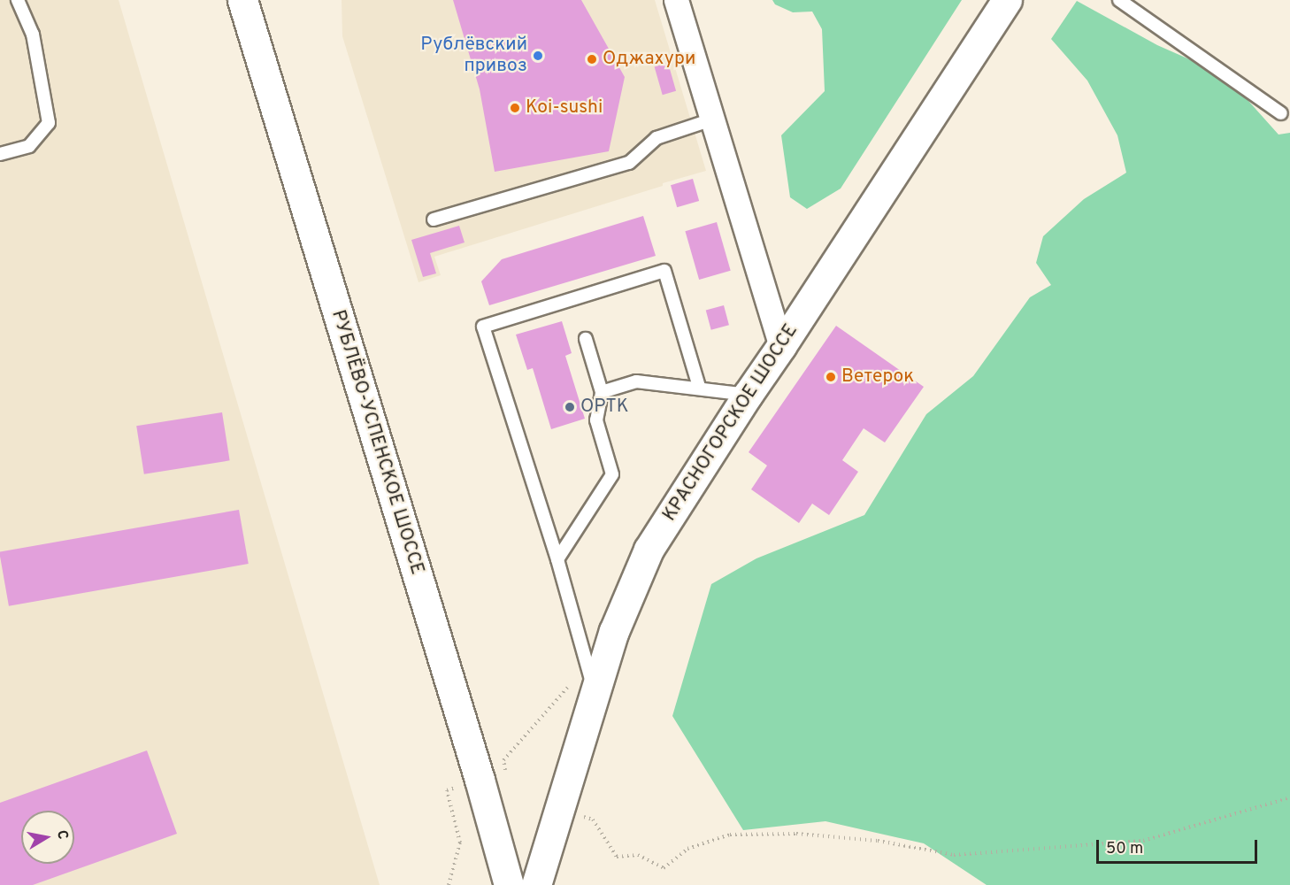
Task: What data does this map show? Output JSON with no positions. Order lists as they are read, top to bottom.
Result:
{
  "streets": {
    "street": ["КРАСНОГОРСКОЕ ШОССЕ", "РУБЛЁВО-УСПЕНСКОЕ ШОССЕ"]
  },
  "places": [
    "Рублёвский привоз",
    "Оджахури",
    "Koi-sushi",
    "Ветерок",
    "ОРТК"
  ],
  "scale_bar": "50 m",
  "north": "right"
}
